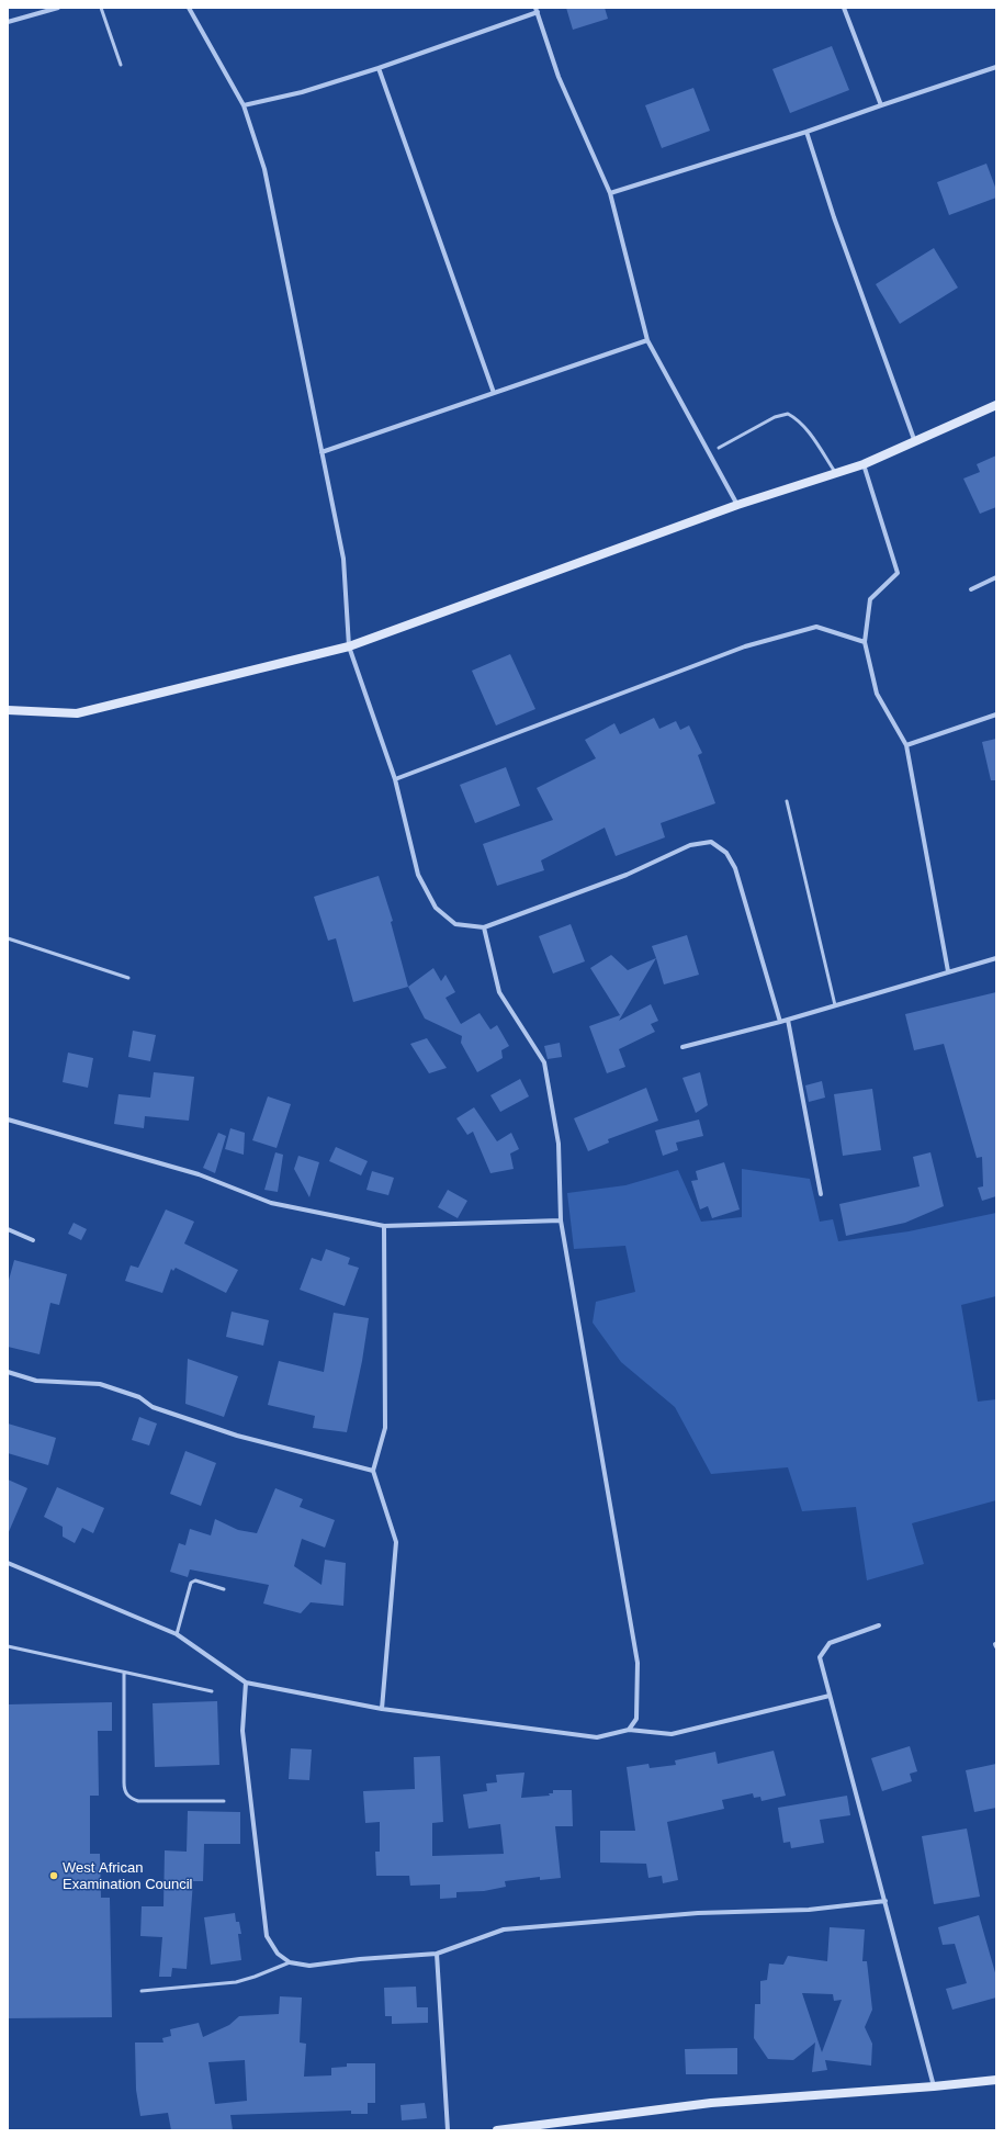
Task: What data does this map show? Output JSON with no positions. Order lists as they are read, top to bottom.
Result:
{
  "places": ["West African Examination Council"]
}
